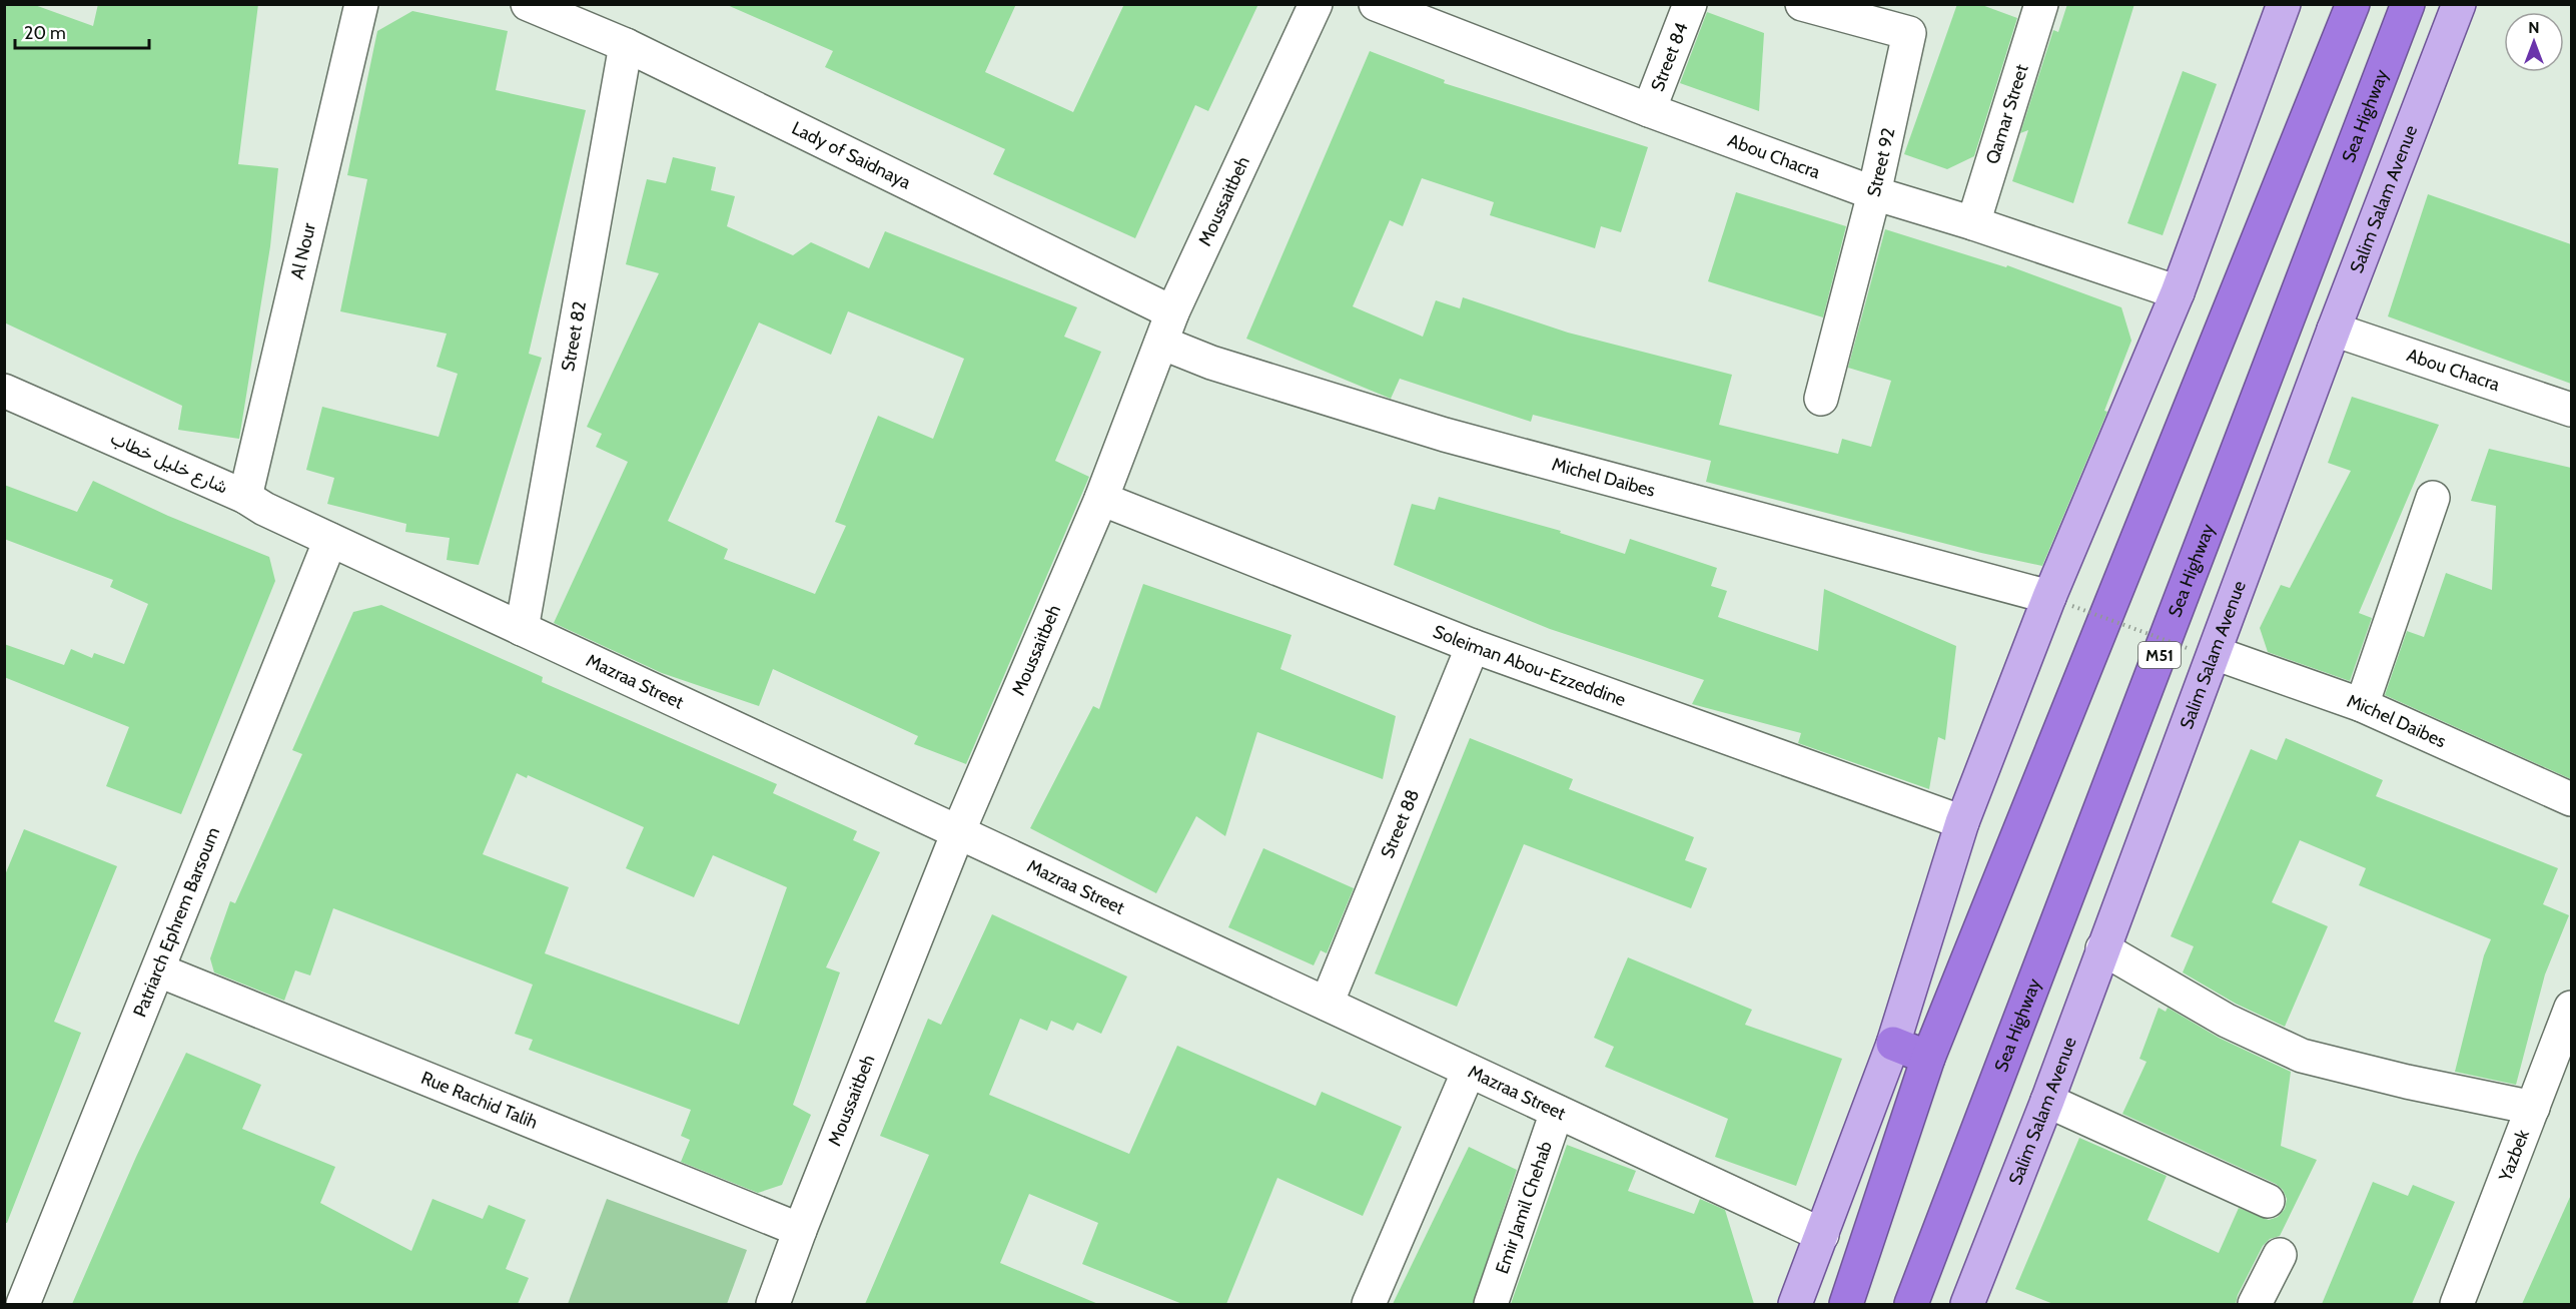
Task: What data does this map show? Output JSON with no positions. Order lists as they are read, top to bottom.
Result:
{
  "streets": {
    "highway": ["Sea Highway", "M51"],
    "main road": ["Salim Salam Avenue"],
    "street": [
      "Street 84",
      "Qamar Street",
      "Lady of Saidnaya",
      "Abou Chacra",
      "Street 92",
      "Moussaitbeh",
      "Al Nour",
      "Street 82",
      "شارع خليل خطاب",
      "Michel Daibes",
      "Soleiman Abou-Ezzeddine",
      "Mazraa Street",
      "Street 88",
      "Patriarch Ephrem Barsoum",
      "Rue Rachid Talih",
      "Yazbek",
      "Emir Jamil Chehab"
    ]
  },
  "crossings": [
    ["Street 84", "Abou Chacra"],
    ["Qamar Street", "Abou Chacra"],
    ["Lady of Saidnaya", "Moussaitbeh"],
    ["Lady of Saidnaya", "Street 82"],
    ["Abou Chacra", "Street 92"],
    ["Abou Chacra", "Salim Salam Avenue"],
    ["Salim Salam Avenue", "Michel Daibes"],
    ["Moussaitbeh", "Michel Daibes"],
    ["Moussaitbeh", "Soleiman Abou-Ezzeddine"],
    ["Moussaitbeh", "Mazraa Street"],
    ["Moussaitbeh", "Rue Rachid Talih"],
    ["Al Nour", "شارع خليل خطاب"],
    ["Street 82", "Mazraa Street"],
    ["شارع خليل خطاب", "Mazraa Street"],
    ["شارع خليل خطاب", "Patriarch Ephrem Barsoum"],
    ["Soleiman Abou-Ezzeddine", "Street 88"],
    ["Mazraa Street", "Street 88"],
    ["Mazraa Street", "Patriarch Ephrem Barsoum"],
    ["Mazraa Street", "Emir Jamil Chehab"],
    ["Patriarch Ephrem Barsoum", "Rue Rachid Talih"]
  ],
  "scale_bar": "20 m",
  "north": "top"
}
